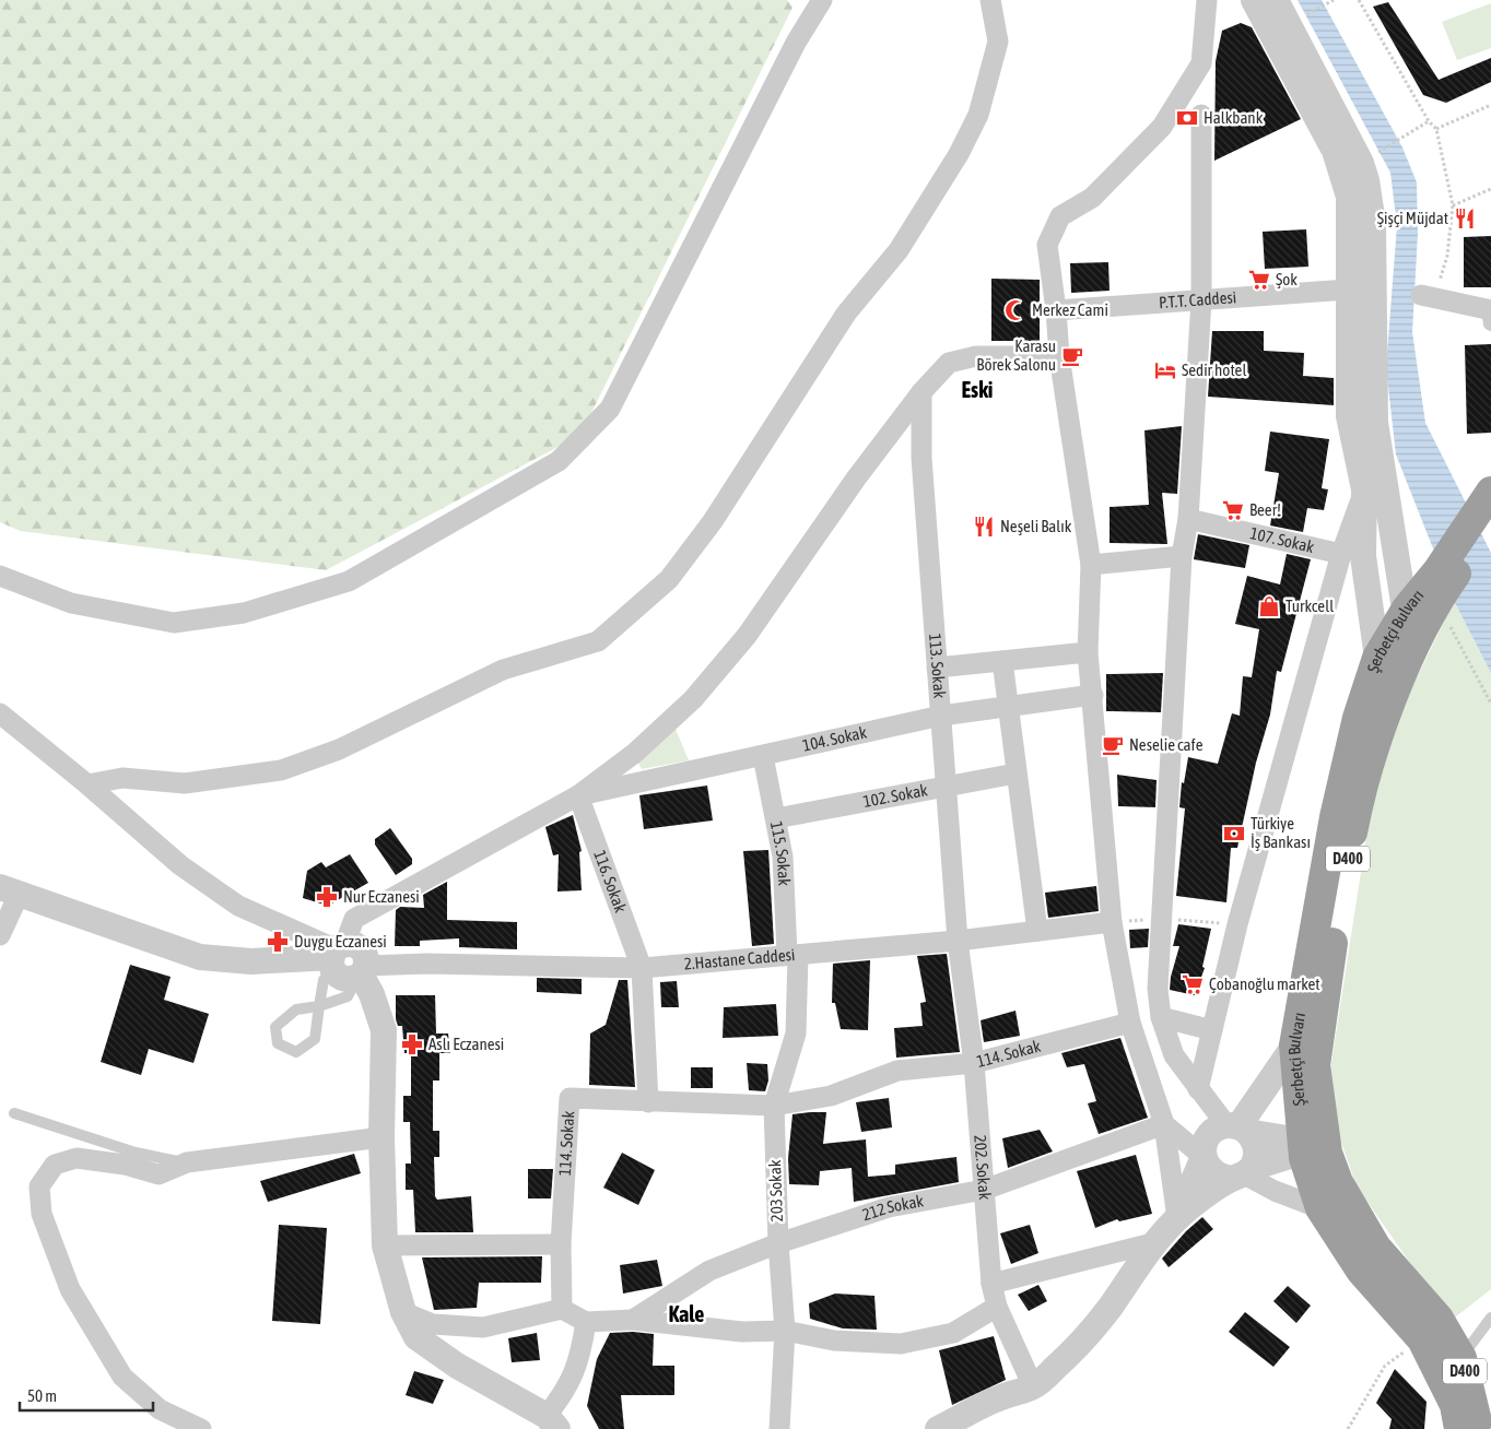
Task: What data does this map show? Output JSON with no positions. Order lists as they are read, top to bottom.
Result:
{
  "streets": {
    "highway": ["Şerbetçi Bulvarı", "D400"],
    "street": [
      "P.T.T. Caddesi",
      "107. Sokak",
      "113. Sokak",
      "104. Sokak",
      "102. Sokak",
      "115. Sokak",
      "116. Sokak",
      "2.Hastane Caddesi",
      "114. Sokak",
      "202. Sokak",
      "203 Sokak",
      "212 Sokak"
    ]
  },
  "crossings": [
    ["Şerbetçi Bulvarı", "D400"],
    ["113. Sokak", "104. Sokak"],
    ["113. Sokak", "102. Sokak"],
    ["113. Sokak", "2.Hastane Caddesi"],
    ["113. Sokak", "202. Sokak"],
    ["104. Sokak", "115. Sokak"],
    ["104. Sokak", "116. Sokak"],
    ["102. Sokak", "115. Sokak"],
    ["115. Sokak", "2.Hastane Caddesi"],
    ["115. Sokak", "203 Sokak"],
    ["116. Sokak", "2.Hastane Caddesi"],
    ["116. Sokak", "114. Sokak"],
    ["2.Hastane Caddesi", "202. Sokak"],
    ["2.Hastane Caddesi", "203 Sokak"],
    ["114. Sokak", "202. Sokak"],
    ["114. Sokak", "203 Sokak"],
    ["202. Sokak", "212 Sokak"],
    ["203 Sokak", "212 Sokak"]
  ],
  "districts": ["Eski", "Kale"],
  "places": {
    "bank": ["Halkbank", "Türkiye İş Bankası"],
    "restaurant": ["Şişçi Müjdat", "Neşeli Balık"],
    "supermarket": ["Şok", "Beer!", "Çobanoğlu market"],
    "mosque": ["Merkez Cami"],
    "cafe": ["Karasu Börek Salonu", "Neselie cafe"],
    "hotel": ["Sedir hotel"],
    "shop": ["Turkcell"],
    "pharmacy": ["Nur Eczanesi", "Duygu Eczanesi", "Aslı Eczanesi"]
  },
  "scale_bar": "50 m"
}
